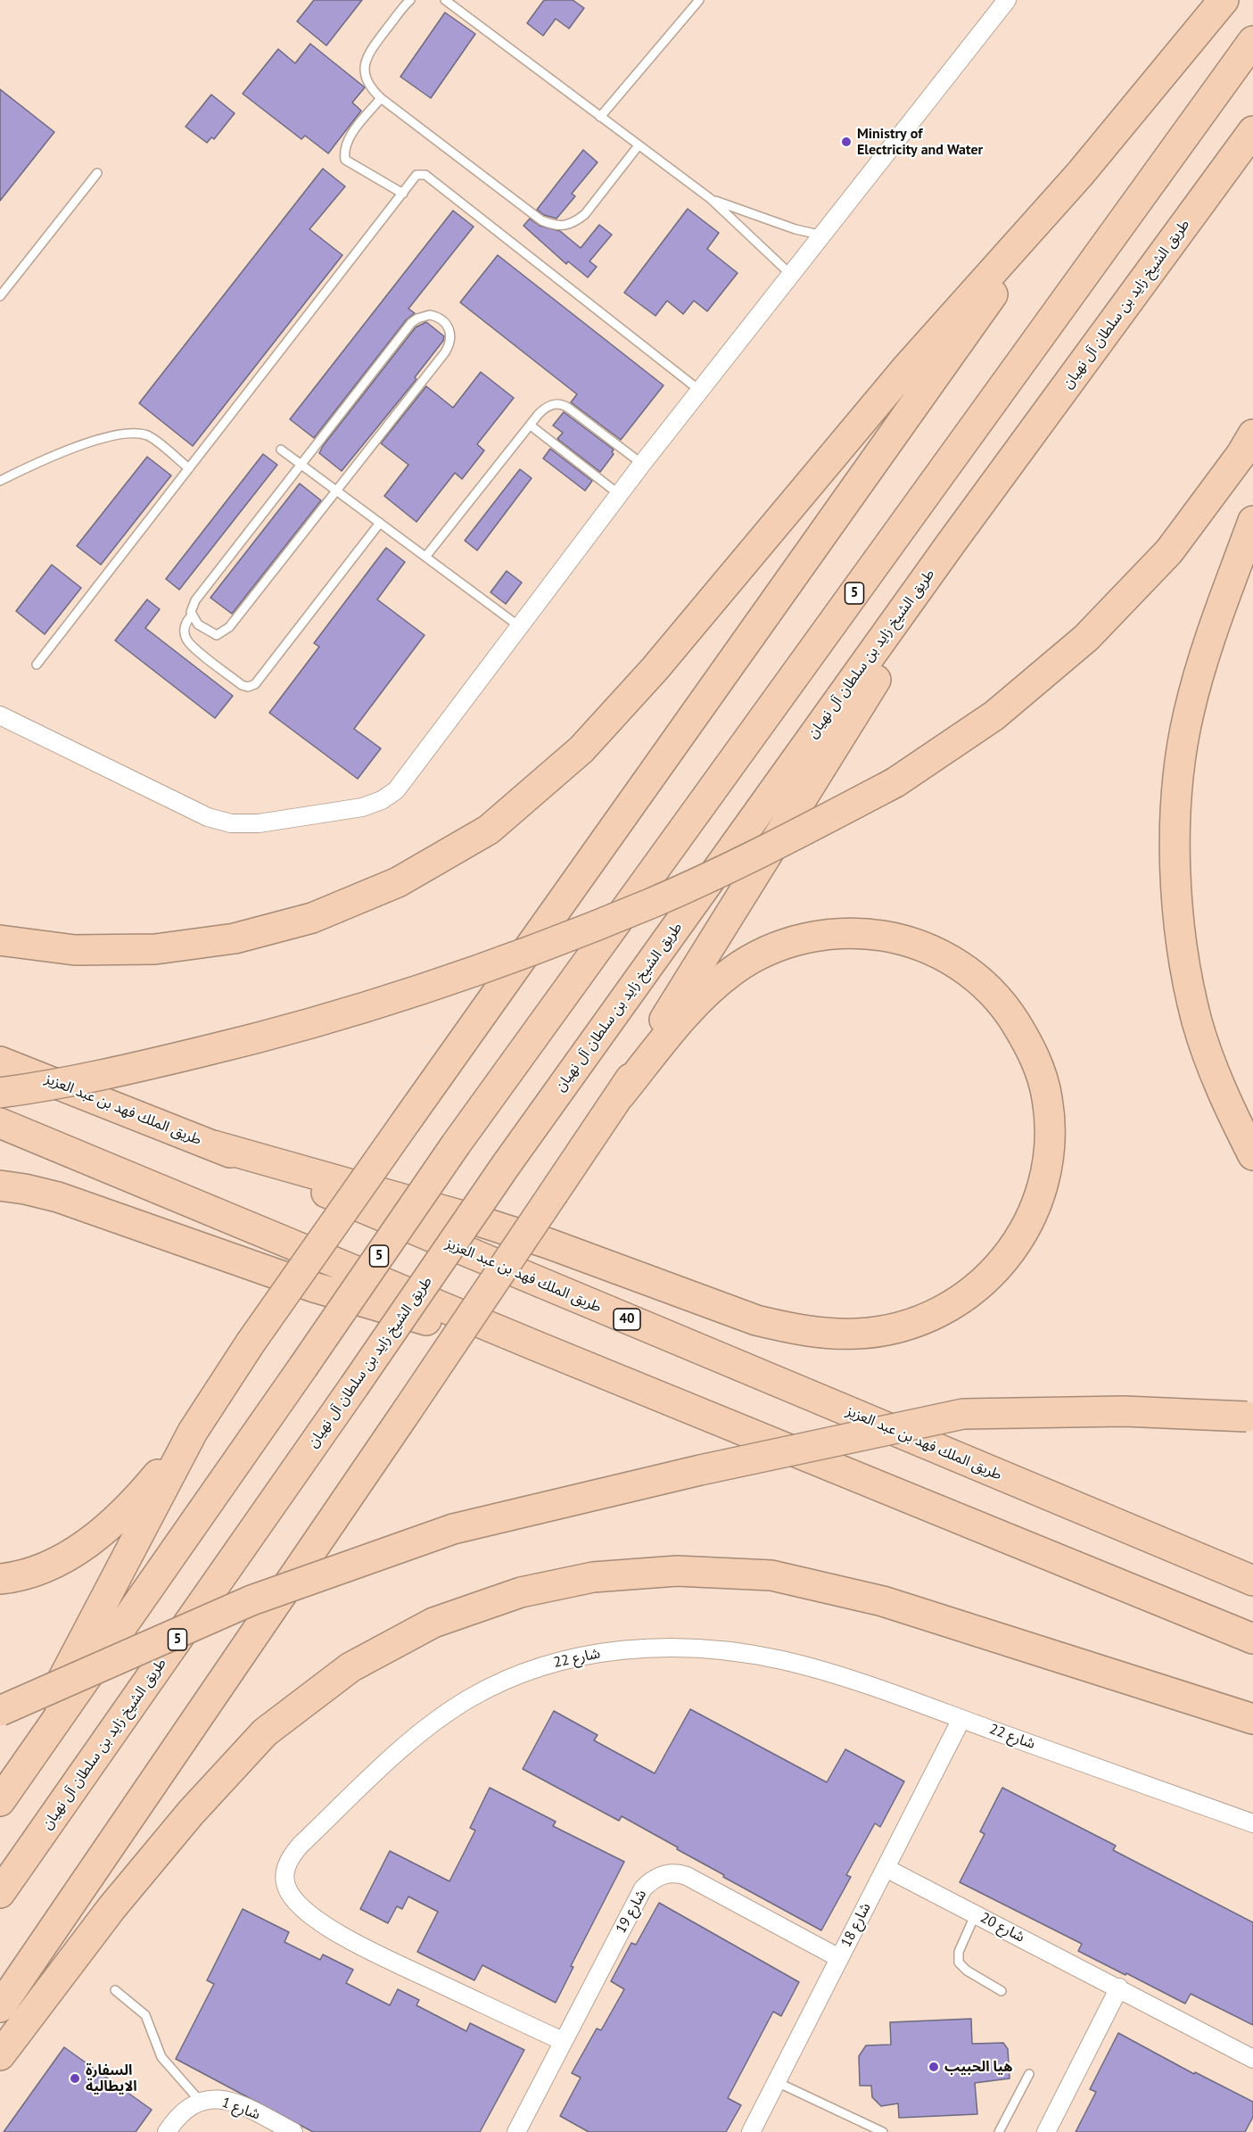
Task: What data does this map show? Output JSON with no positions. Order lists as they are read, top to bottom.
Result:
{
  "streets": {
    "highway": [
      "طريق الشيخ زايد بن سلطان آل نهيان",
      "5",
      "طريق الملك فهد بن عبد العزيز",
      "40"
    ],
    "street": [
      "شارع 22",
      "شارع 19",
      "شارع 18",
      "شارع 20",
      "شارع 1"
    ]
  },
  "crossings": [
    ["شارع 22", "شارع 19"],
    ["شارع 22", "شارع 18"],
    ["شارع 19", "شارع 18"],
    ["شارع 18", "شارع 20"]
  ],
  "places": ["Ministry of Electricity and Water", "هيا الحبيب", "السفارة الايطالية"]
}
